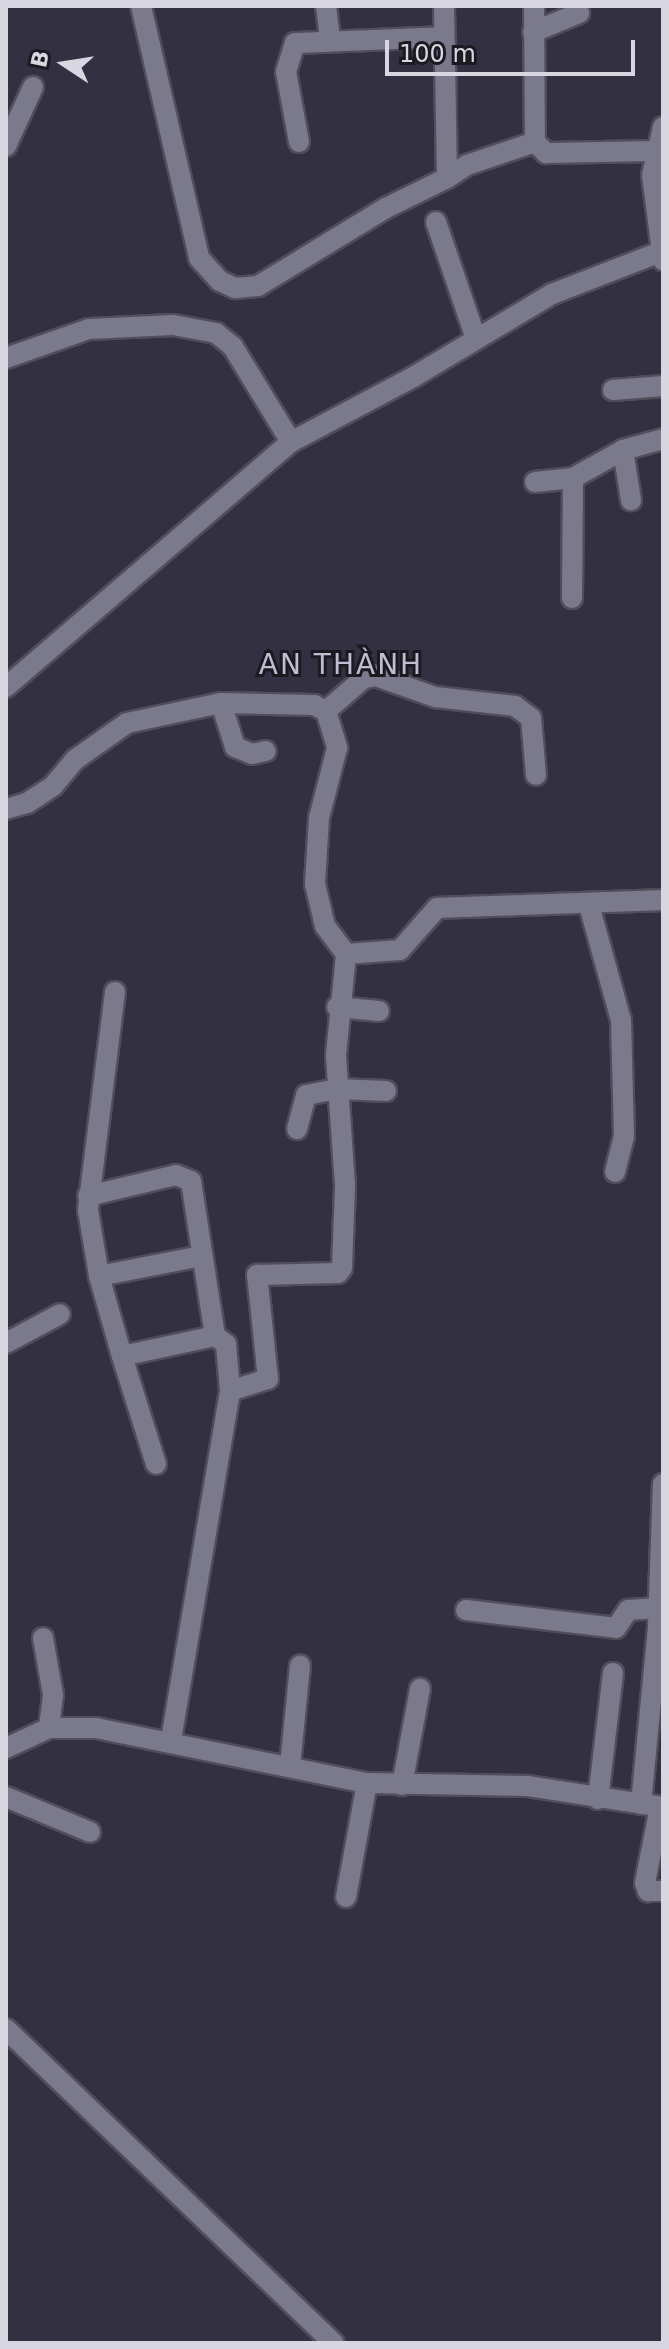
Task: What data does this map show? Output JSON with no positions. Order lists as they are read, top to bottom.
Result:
{
  "districts": ["AN THÀNH"],
  "scale_bar": "100 m",
  "north": "left"
}
